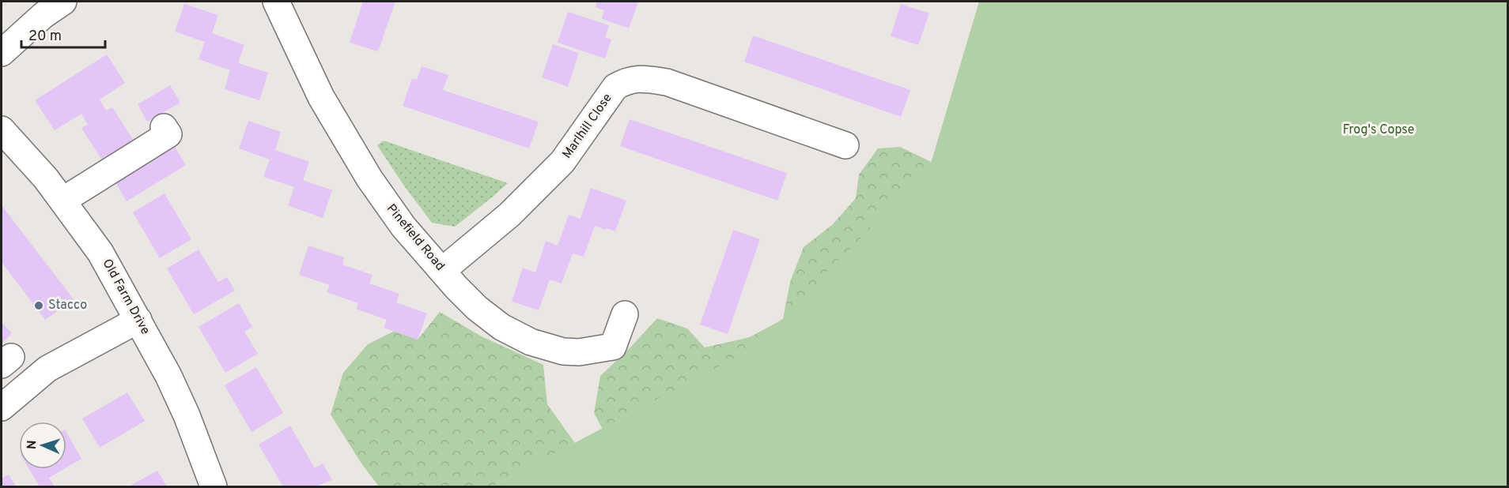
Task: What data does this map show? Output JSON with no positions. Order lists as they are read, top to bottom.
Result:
{
  "streets": {
    "street": ["Marlhill Close", "Pinefield Road", "Old Farm Drive"]
  },
  "crossings": [
    ["Marlhill Close", "Pinefield Road"]
  ],
  "parks": ["Frog's Copse"],
  "places": ["Stacco"],
  "scale_bar": "20 m",
  "north": "left"
}
